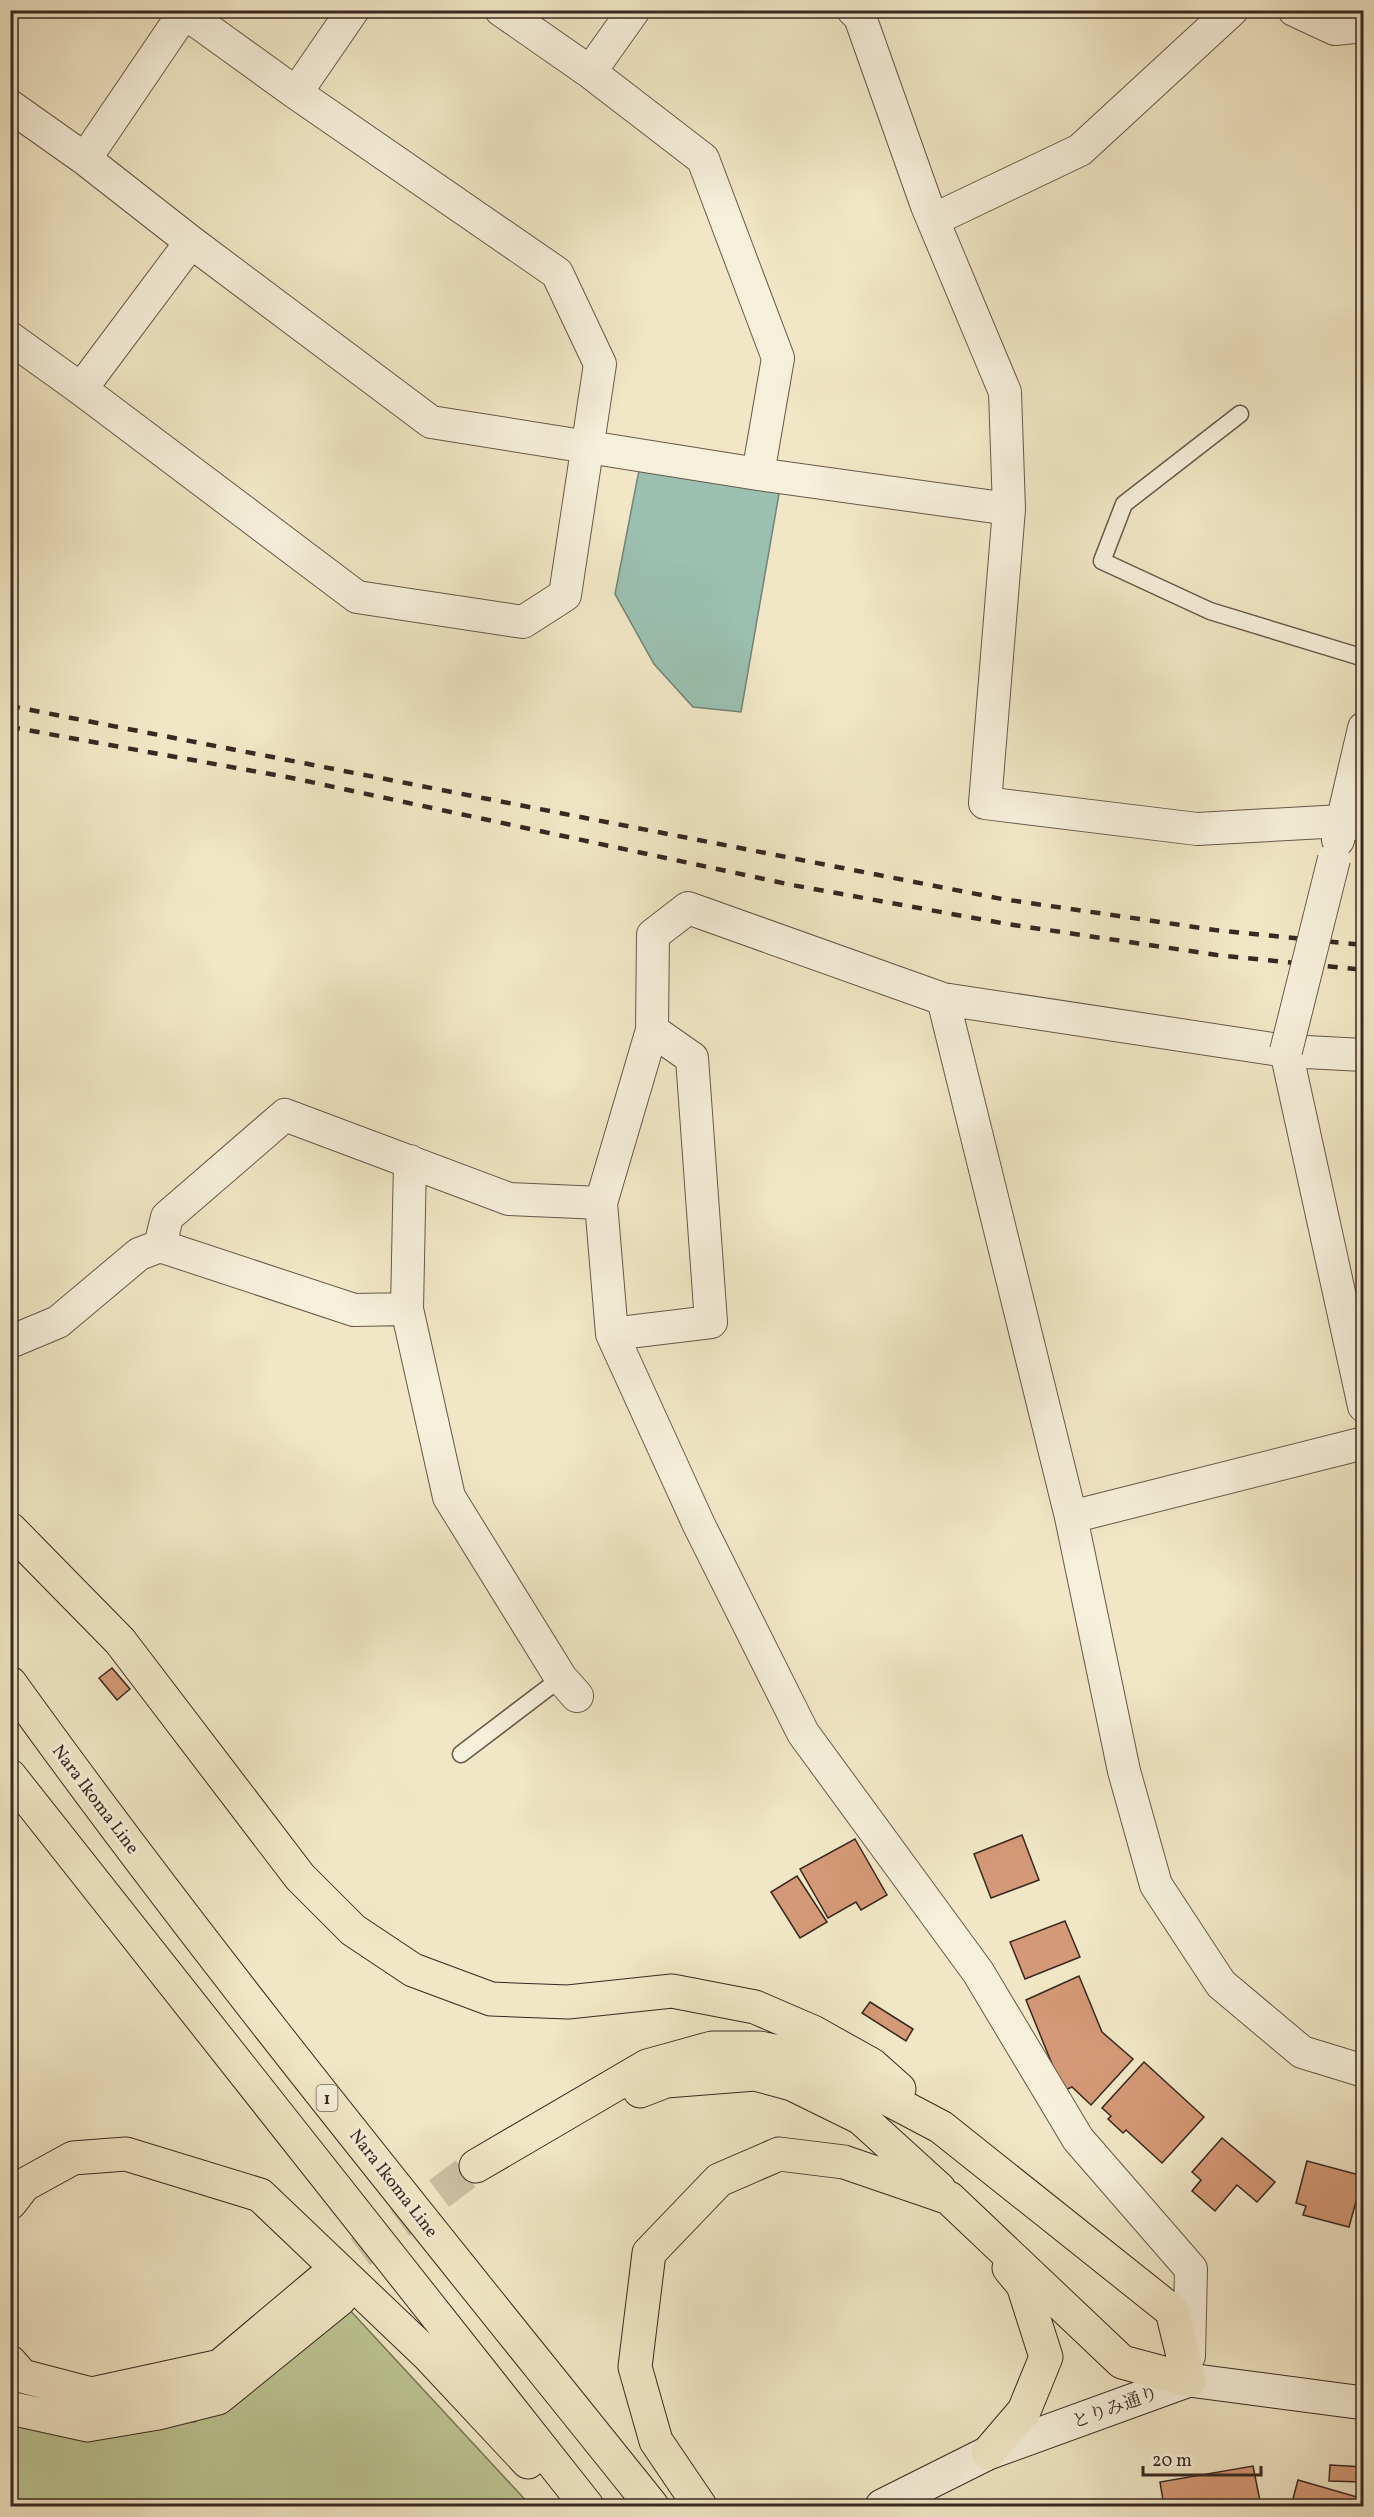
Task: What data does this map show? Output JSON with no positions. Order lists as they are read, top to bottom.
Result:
{
  "streets": {
    "main road": ["Nara Ikoma Line", "1"],
    "street": ["とりみ通り"]
  },
  "scale_bar": "20 m"
}
